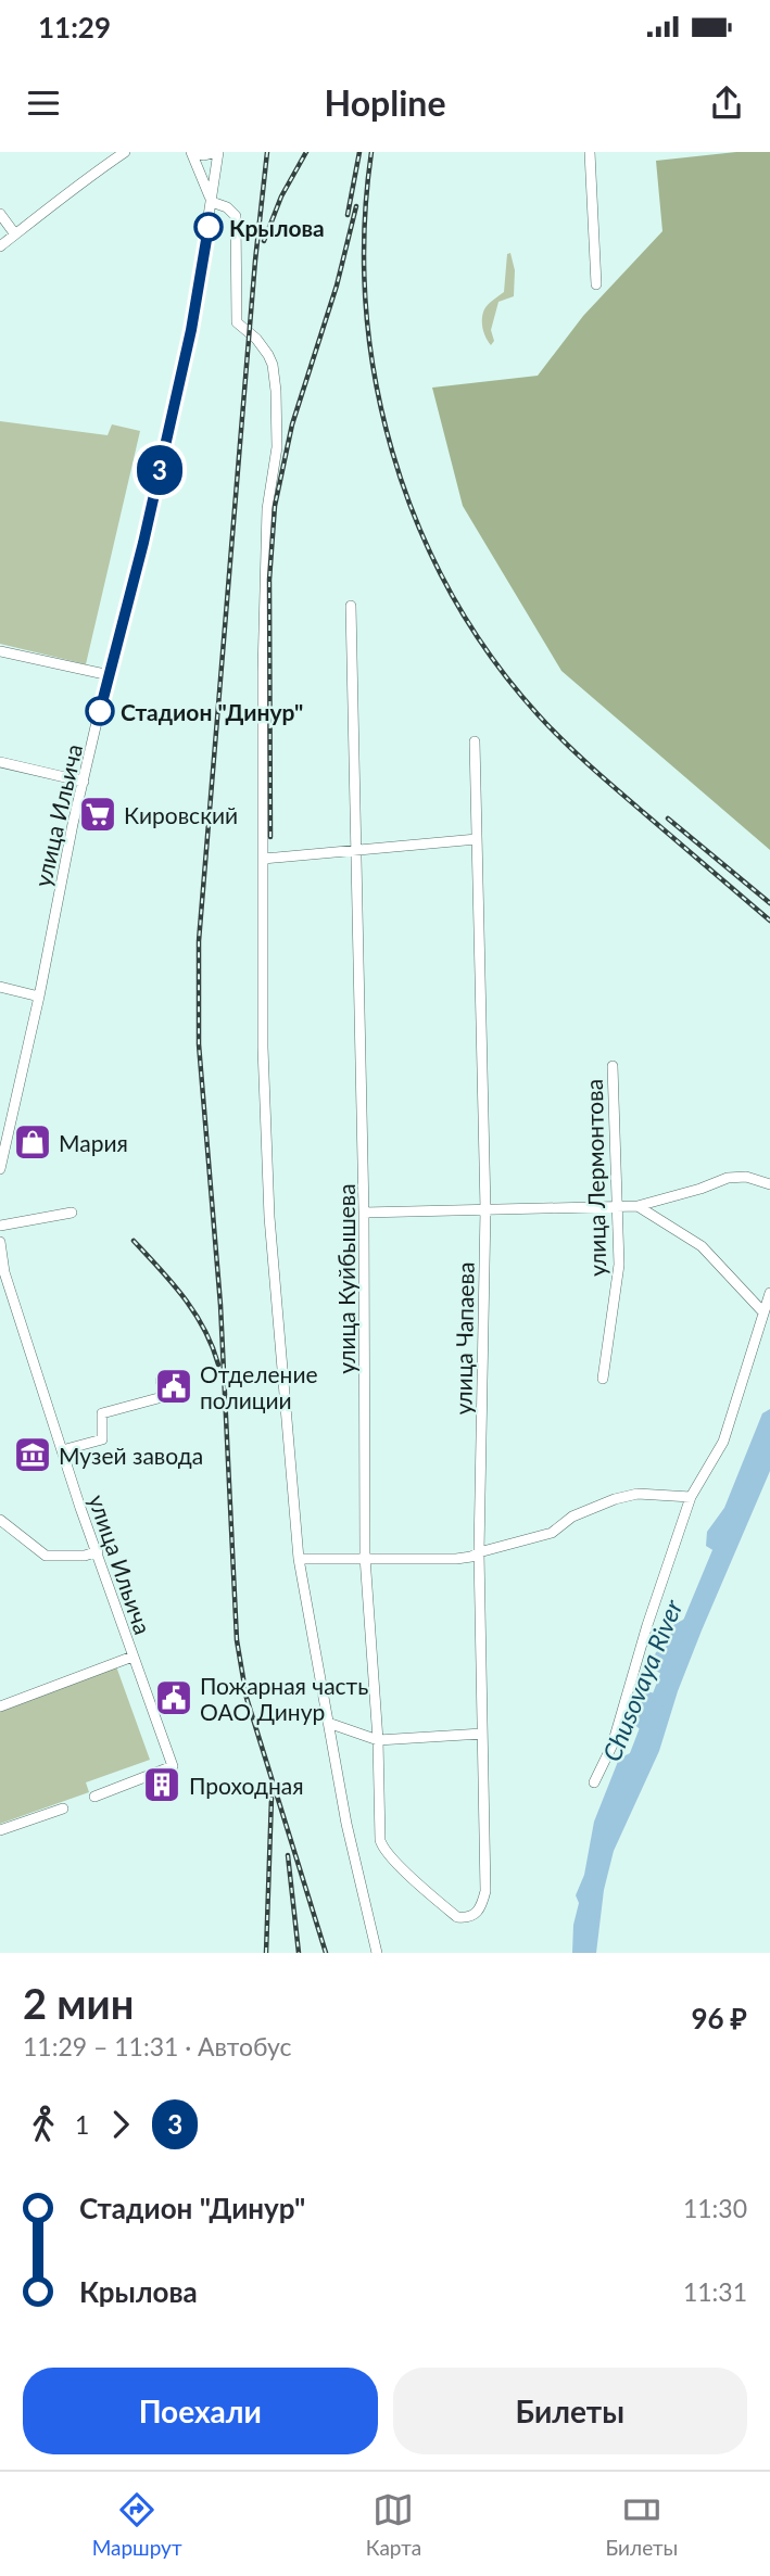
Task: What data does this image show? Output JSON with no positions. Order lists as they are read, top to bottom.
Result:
{
  "streets": {
    "street": [
      "улица Ильича",
      "улица Лермонтова",
      "улица Куйбышева",
      "улица Чапаева"
    ]
  },
  "crossings": [
    ["улица Куйбышева", "улица Чапаева"]
  ],
  "water": ["Chusovaya River"],
  "places": {
    "other": ["Крылова", "Стадион \"Динур\""],
    "supermarket": ["Кировский"],
    "shop": ["Мария"],
    "public building": ["Отделение полиции", "Пожарная часть ОАО Динур"],
    "museum": ["Музей завода"],
    "building": ["Проходная"]
  },
  "lines": ["bus line 3"],
  "page": {
    "status": "11:29",
    "header": "Hopline",
    "on_map": "3",
    "heading": ["2 мин", "11:29 – 11:31 · Автобус", "96 ₽"],
    "legs": ["1", "3"],
    "list": [
      {
        "name": "Стадион \"Динур\"",
        "value": "11:30"
      },
      {
        "name": "Крылова",
        "value": "11:31"
      }
    ],
    "buttons": ["Поехали", "Билеты"],
    "tabs": ["Маршрут", "Карта", "Билеты"]
  }
}
